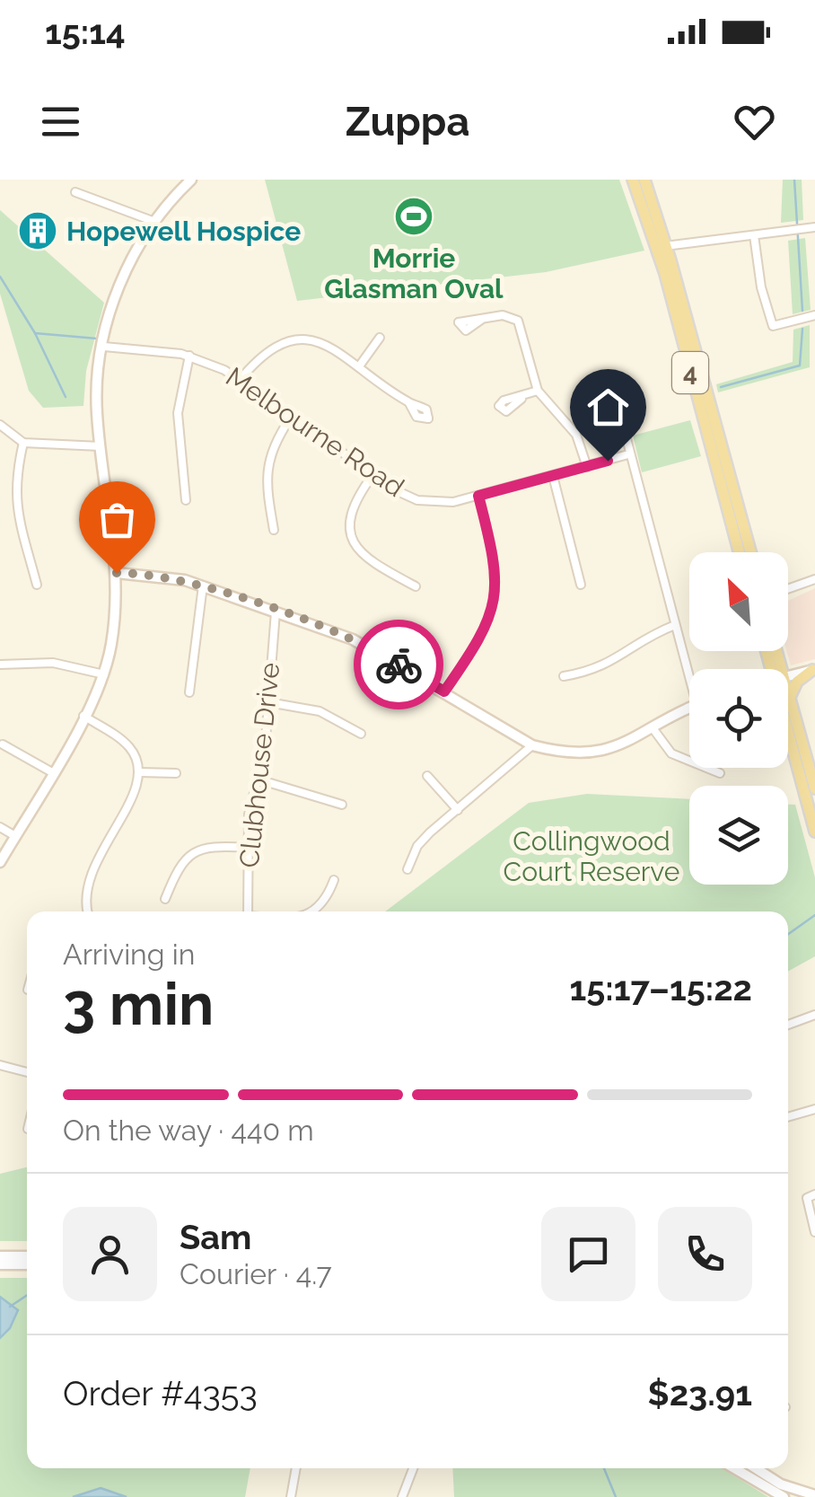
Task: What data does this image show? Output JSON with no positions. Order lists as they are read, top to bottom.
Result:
{
  "streets": {
    "main road": ["4"],
    "street": ["Melbourne Road", "Clubhouse Drive"]
  },
  "parks": ["Collingwood Court Reserve"],
  "places": {
    "sports": ["Morrie Glasman Oval"],
    "building": ["Hopewell Hospice"]
  },
  "north": "top left",
  "page": {
    "status": "15:14",
    "header": "Zuppa",
    "heading": ["3 min", "Arriving in", "15:17–15:22"],
    "panel": [
      "Sam",
      "Courier · 4.7",
      "Order #4353",
      "$23.91"
    ],
    "bar": "On the way · 440 m"
  }
}
